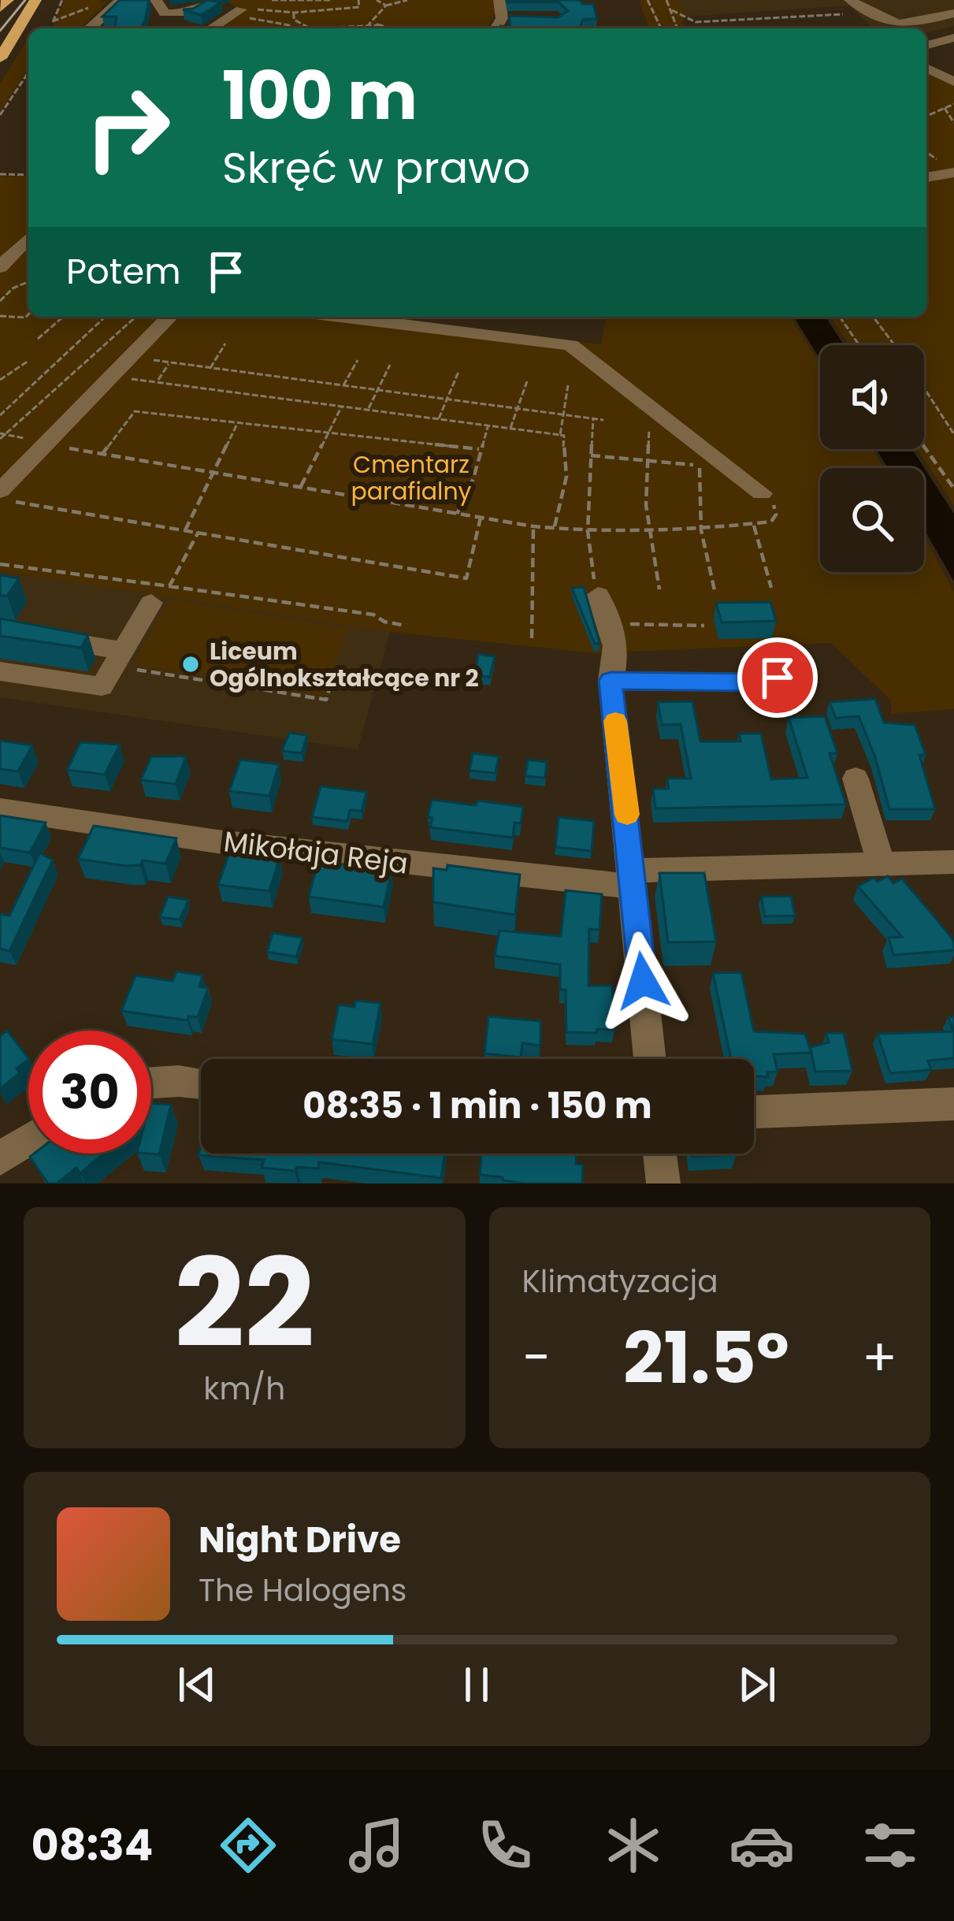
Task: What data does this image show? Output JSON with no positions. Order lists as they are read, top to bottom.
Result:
{
  "streets": {
    "street": ["Mikołaja Reja"]
  },
  "parks": ["Cmentarz parafialny"],
  "places": ["Liceum Ogólnokształcące nr 2"],
  "page": {
    "turn": ["100 m", "Skręć w prawo"],
    "then": "Potem",
    "limit": "30",
    "trip": "08:35 · 1 min · 150 m",
    "tile": [
      ["22", "km/h"],
      "Klimatyzacja"
    ],
    "heat": ["−", "21.5°", "+"],
    "song": ["Night Drive", "The Halogens"],
    "tabs": "08:34"
  }
}
